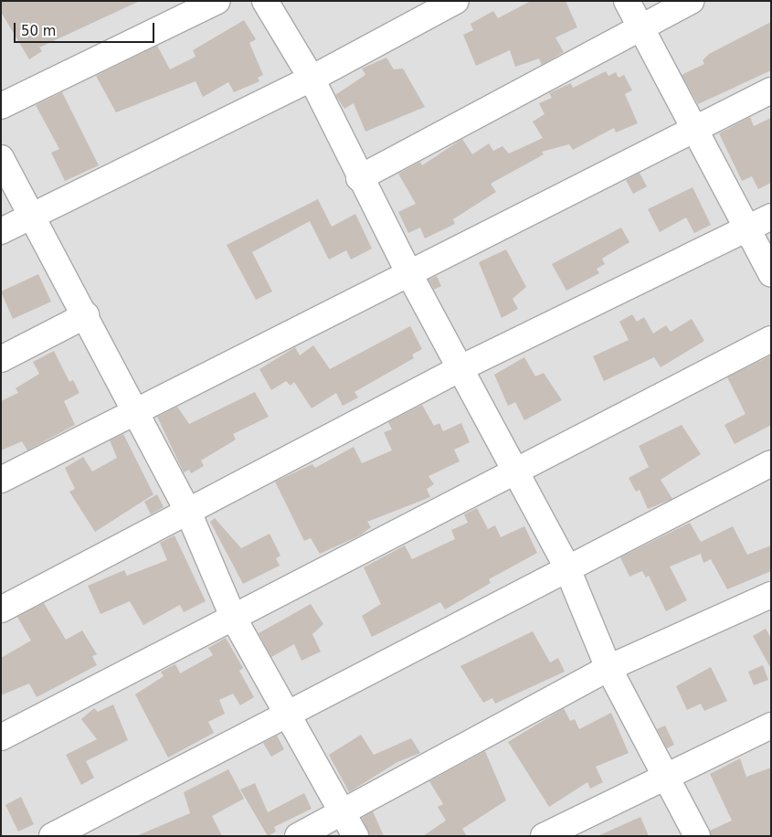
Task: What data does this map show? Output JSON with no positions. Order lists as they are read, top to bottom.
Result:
{
  "scale_bar": "50 m"
}
